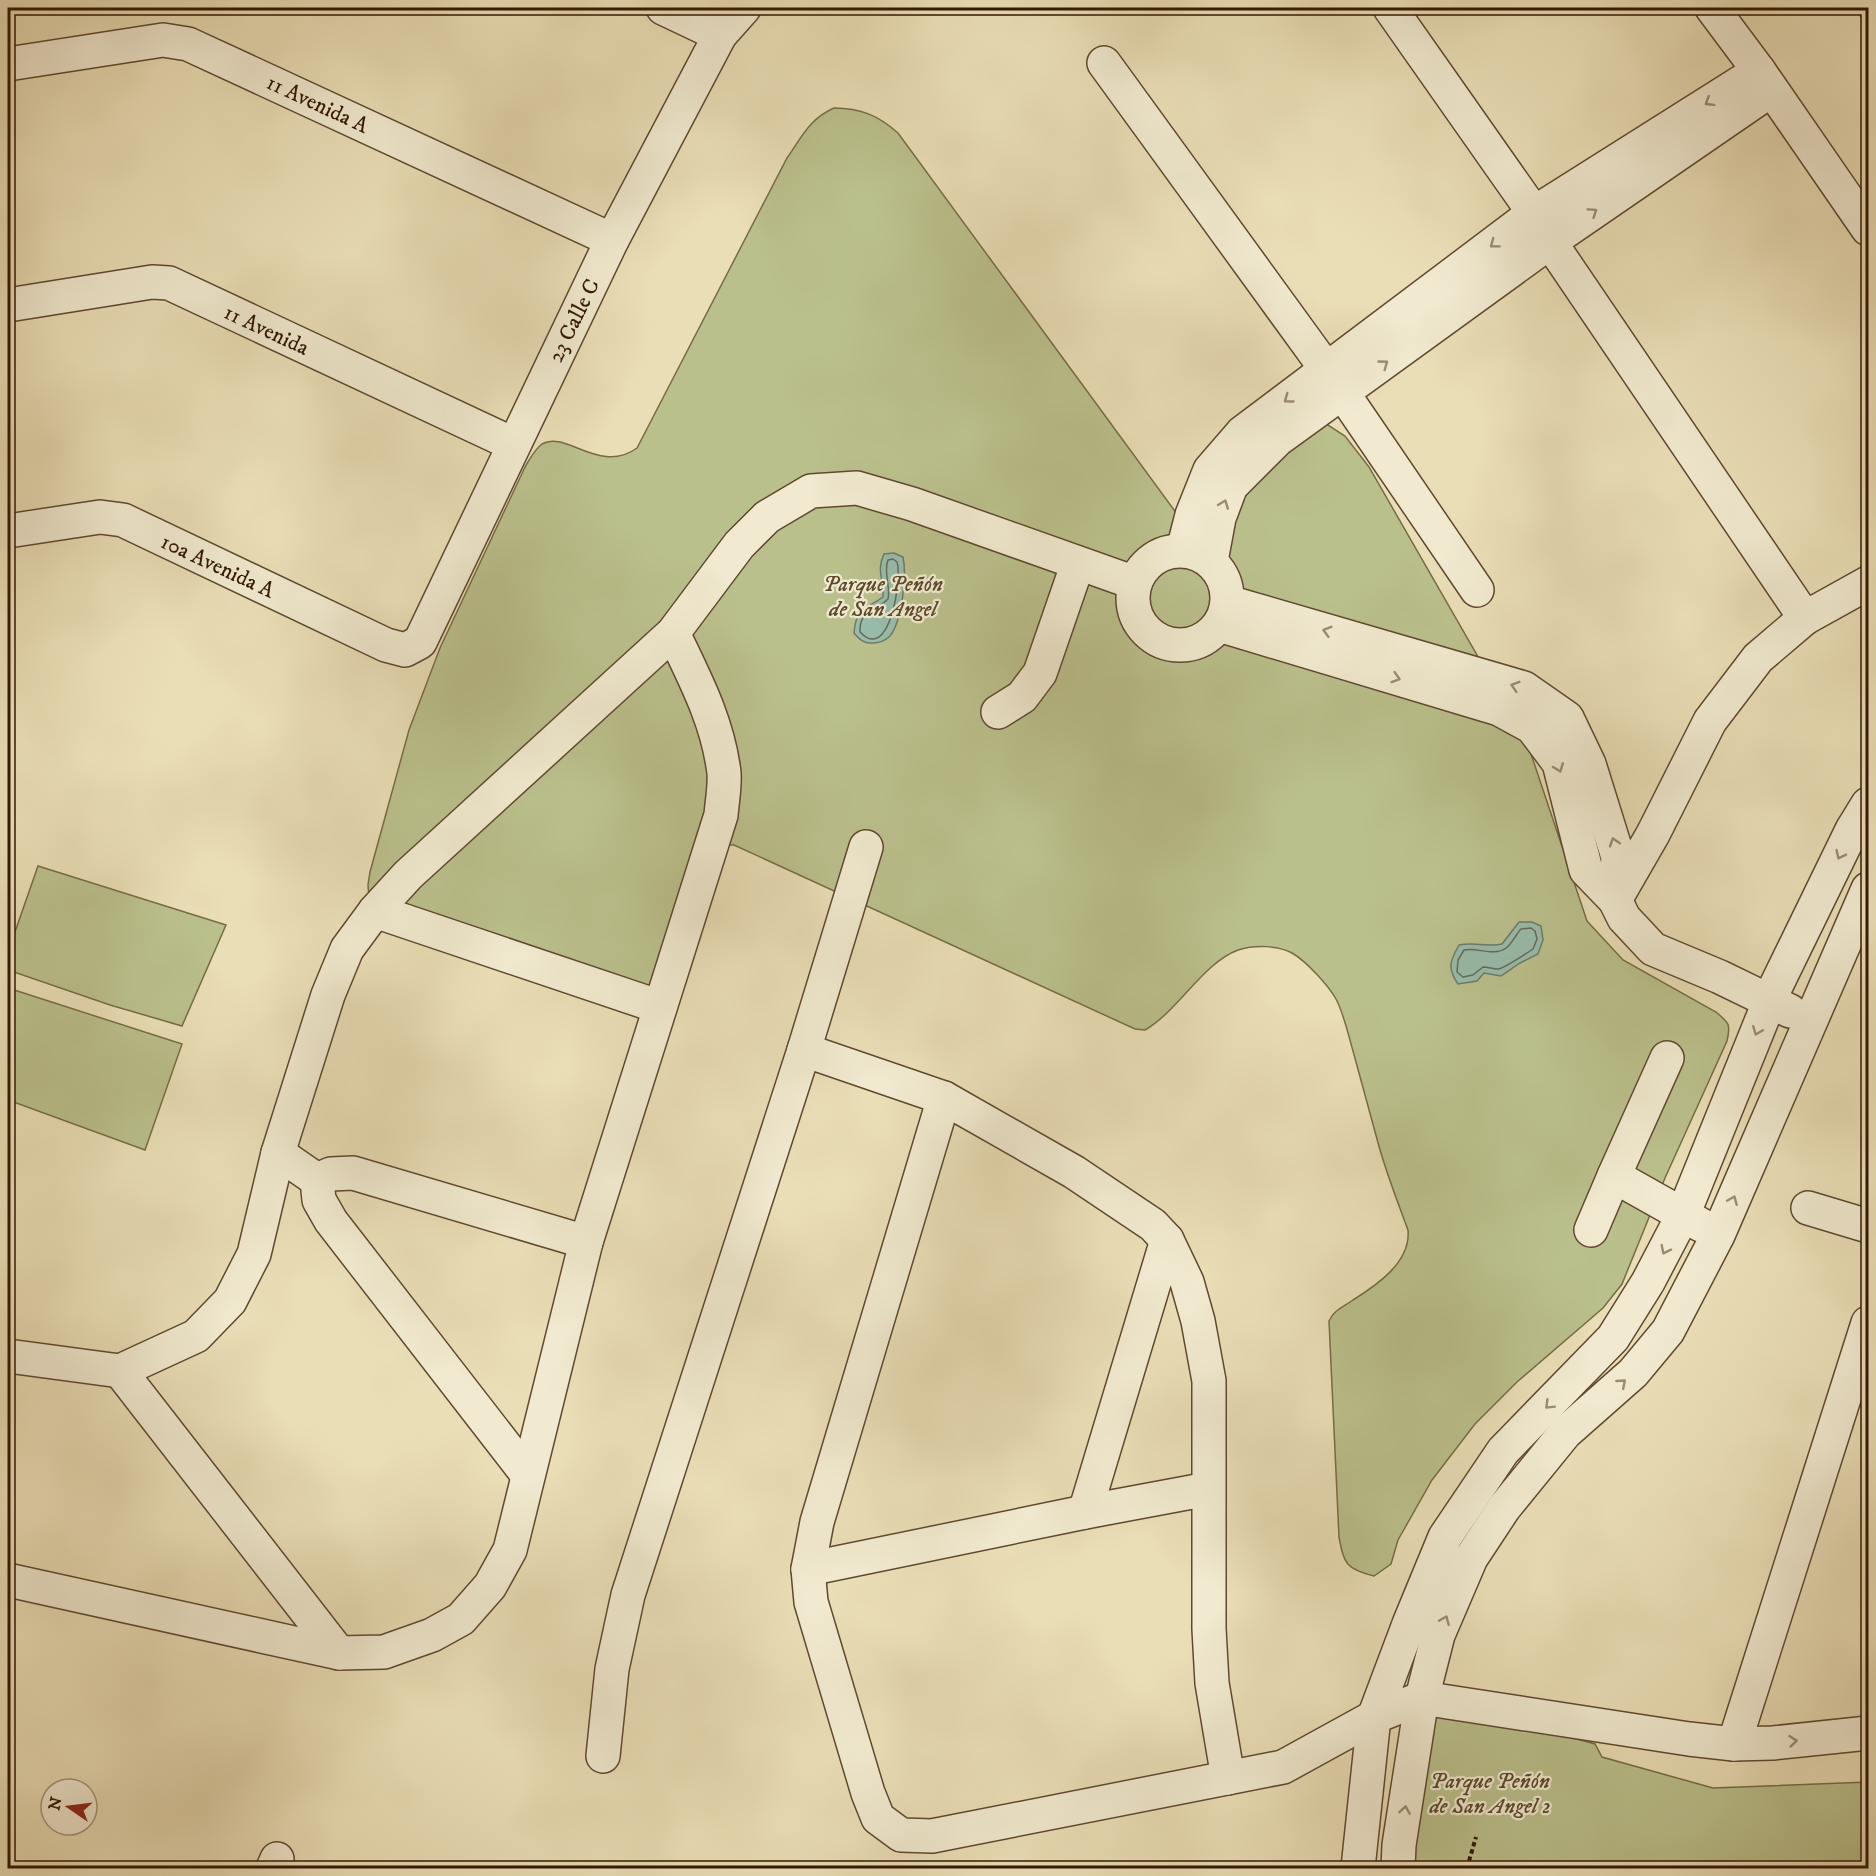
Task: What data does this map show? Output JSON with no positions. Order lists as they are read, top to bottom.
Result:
{
  "streets": {
    "street": [
      "11 Avenida A",
      "23 Calle C",
      "11 Avenida",
      "10a Avenida A"
    ]
  },
  "crossings": [
    ["11 Avenida A", "23 Calle C"],
    ["23 Calle C", "11 Avenida"],
    ["23 Calle C", "10a Avenida A"]
  ],
  "parks": ["Parque Peñón de San Angel", "Parque Peñón de San Angel 2"],
  "north": "left"
}
